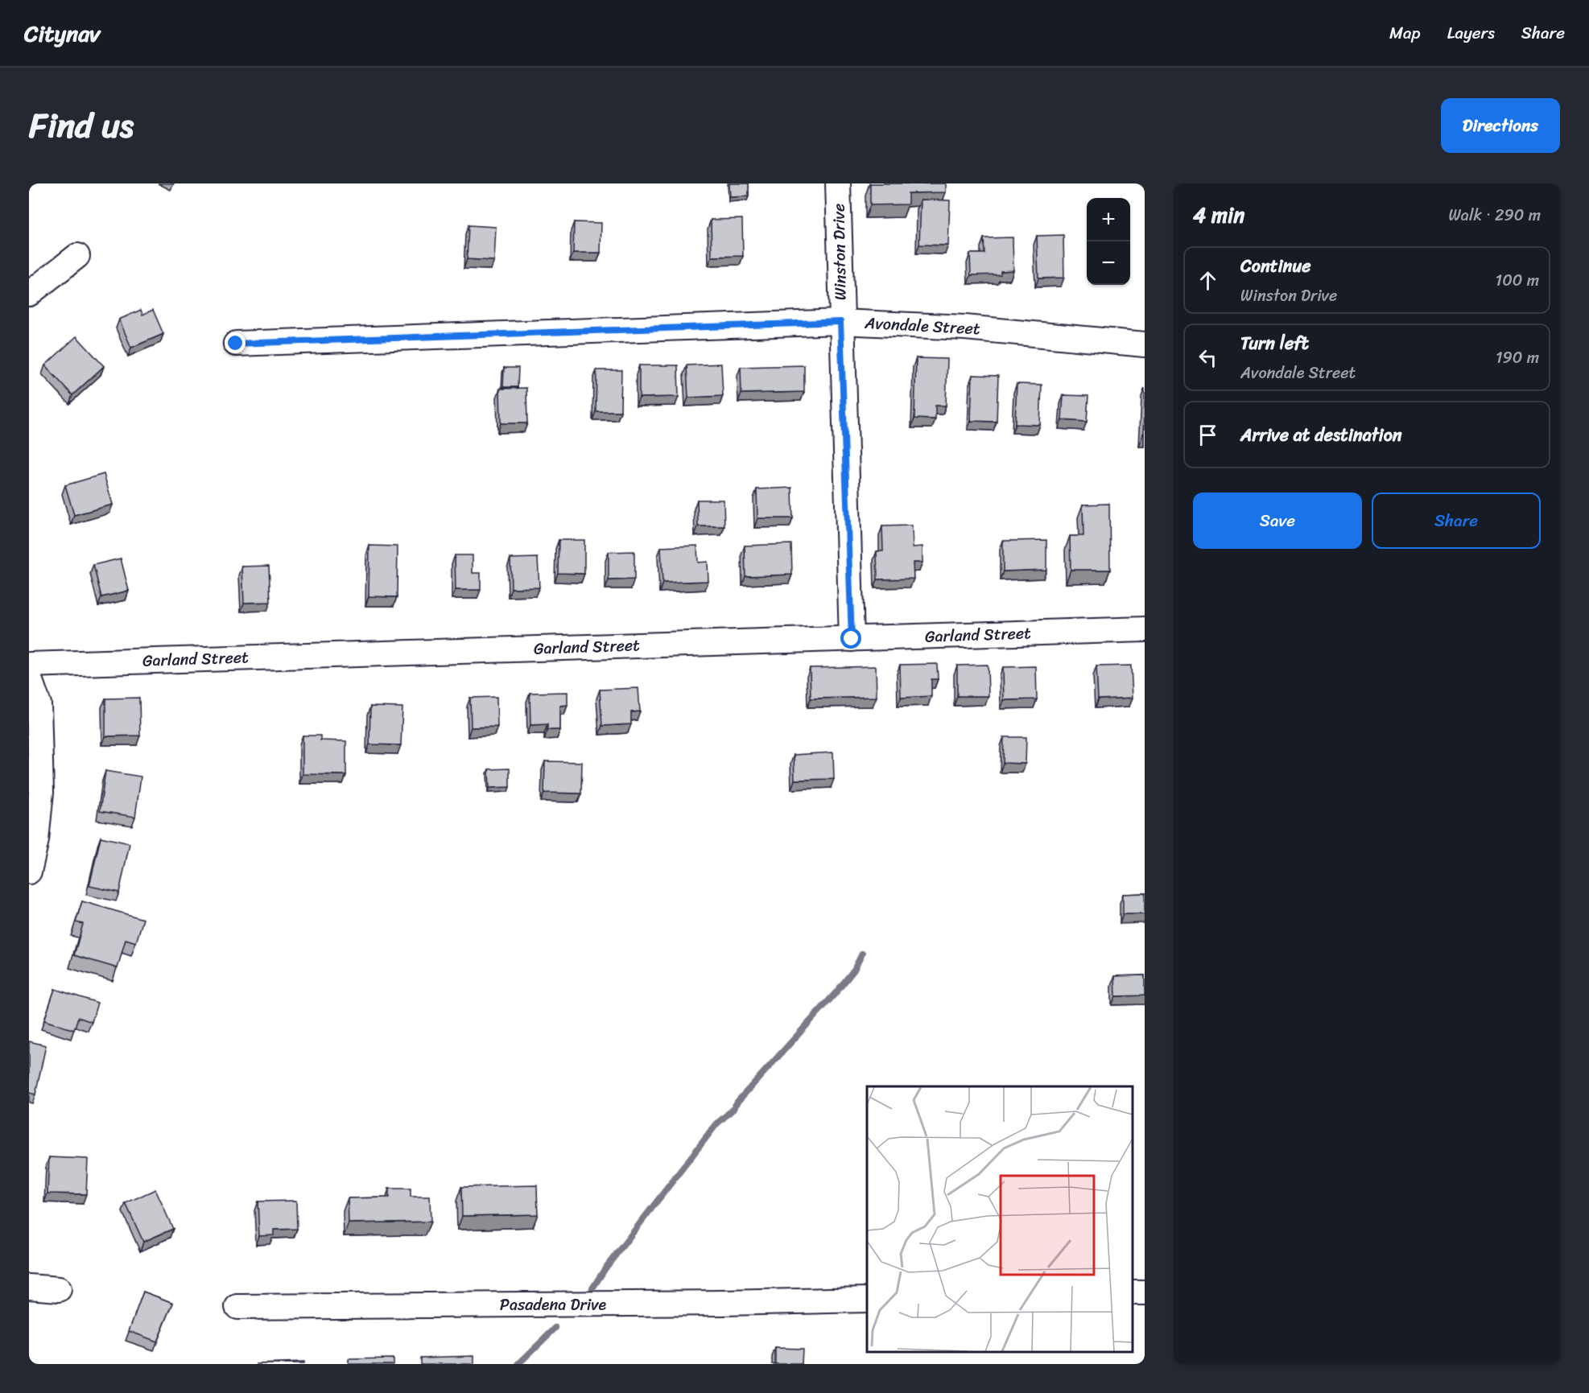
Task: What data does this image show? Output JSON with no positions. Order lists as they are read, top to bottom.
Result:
{
  "streets": {
    "street": [
      "Winston Drive",
      "Avondale Street",
      "Garland Street",
      "Pasadena Drive"
    ]
  },
  "crossings": [
    ["Winston Drive", "Avondale Street"],
    ["Winston Drive", "Garland Street"]
  ],
  "page": {
    "header": "Citynav",
    "nav": ["Map", "Layers", "Share"],
    "title": "Find us",
    "buttons": [
      "Directions",
      ["Save", "Share"]
    ],
    "heading": ["4 min", "Walk · 290 m"],
    "map_buttons": ["+", "−"],
    "list": [
      ["Continue", "Winston Drive", "100 m"],
      ["Turn left", "Avondale Street", "190 m"],
      "Arrive at destination"
    ]
  }
}
